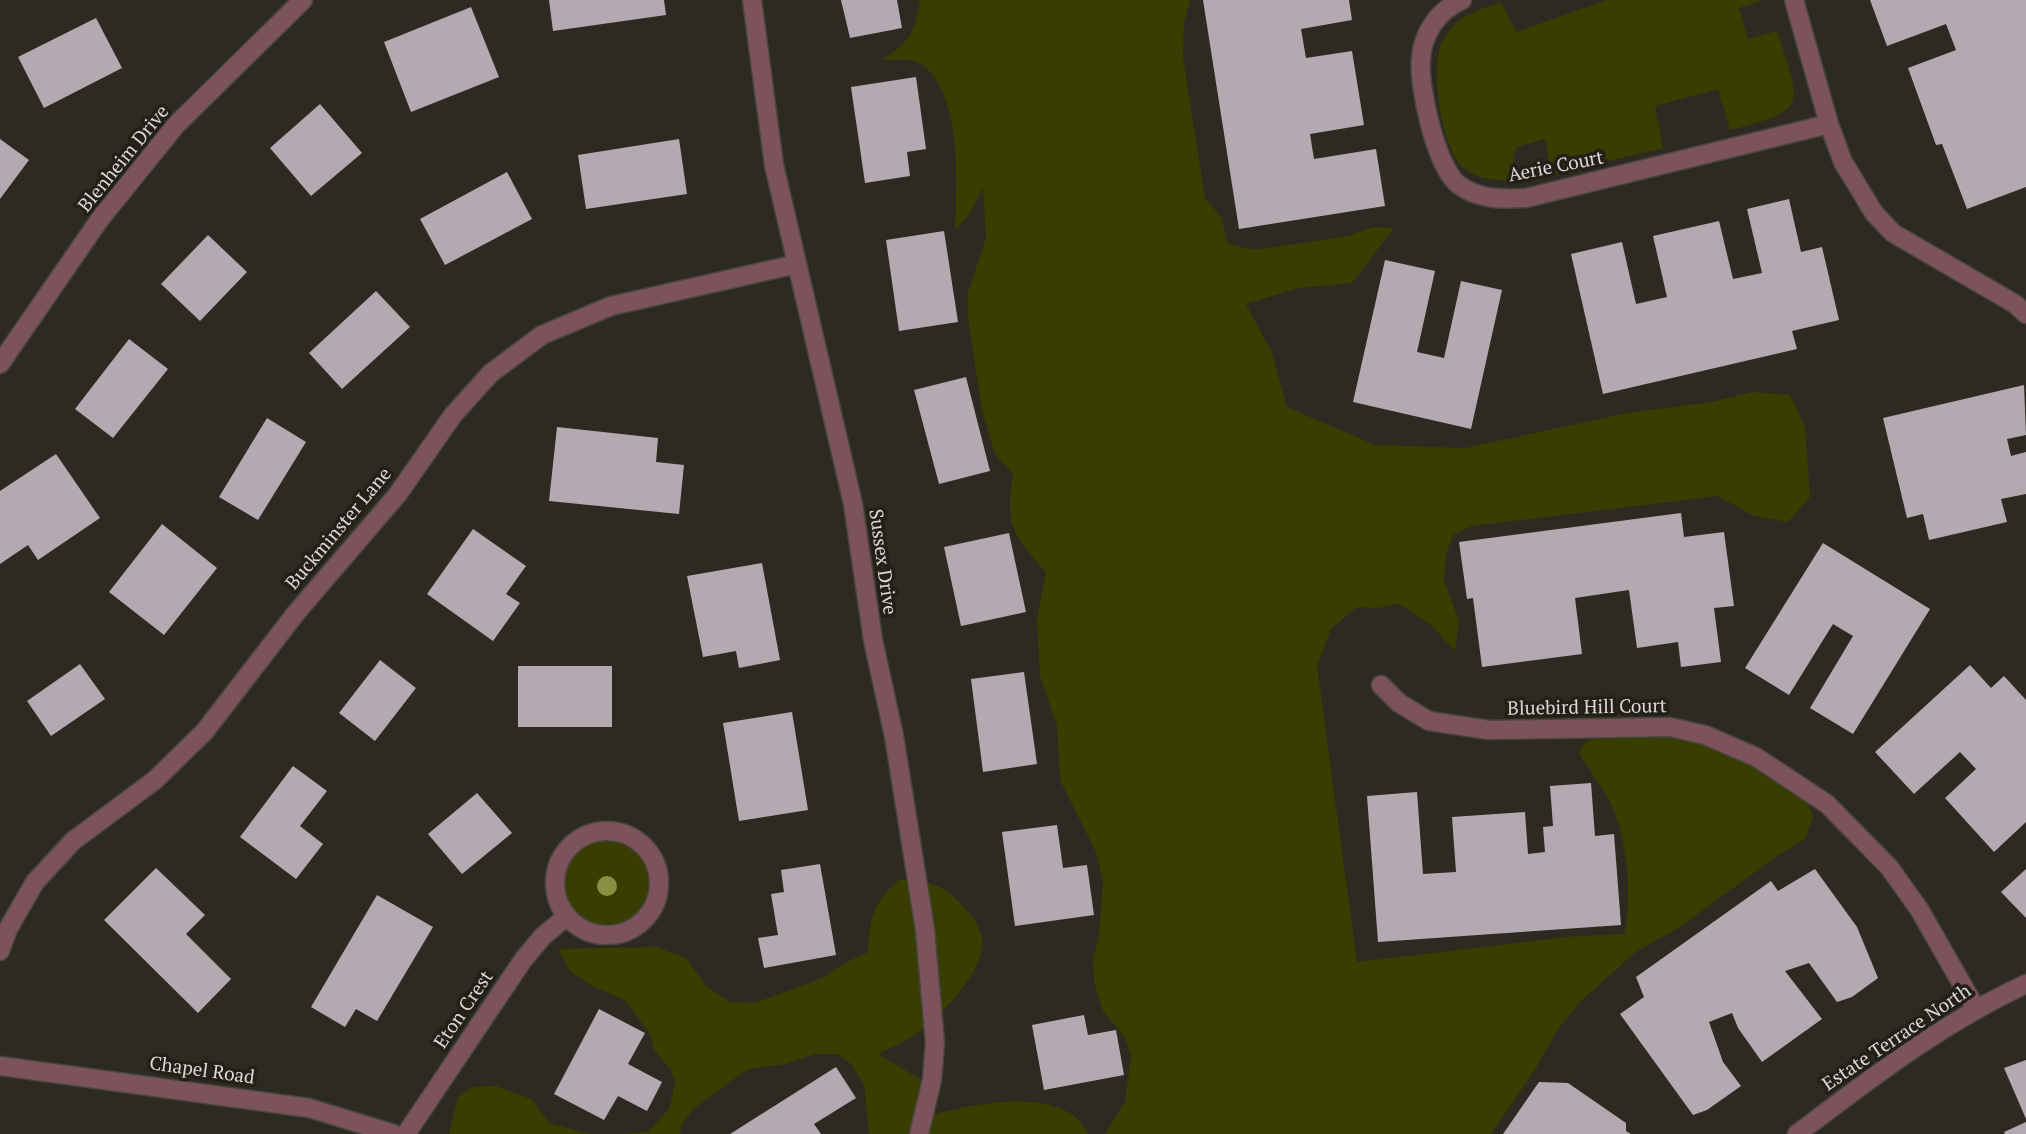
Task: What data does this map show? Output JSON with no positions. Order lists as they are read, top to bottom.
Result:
{
  "streets": {
    "street": [
      "Blenheim Drive",
      "Aerie Court",
      "Buckminster Lane",
      "Sussex Drive",
      "Bluebird Hill Court",
      "Eton Crest",
      "Estate Terrace North",
      "Chapel Road"
    ]
  },
  "crossings": [
    ["Buckminster Lane", "Sussex Drive"],
    ["Bluebird Hill Court", "Estate Terrace North"]
  ]
}
